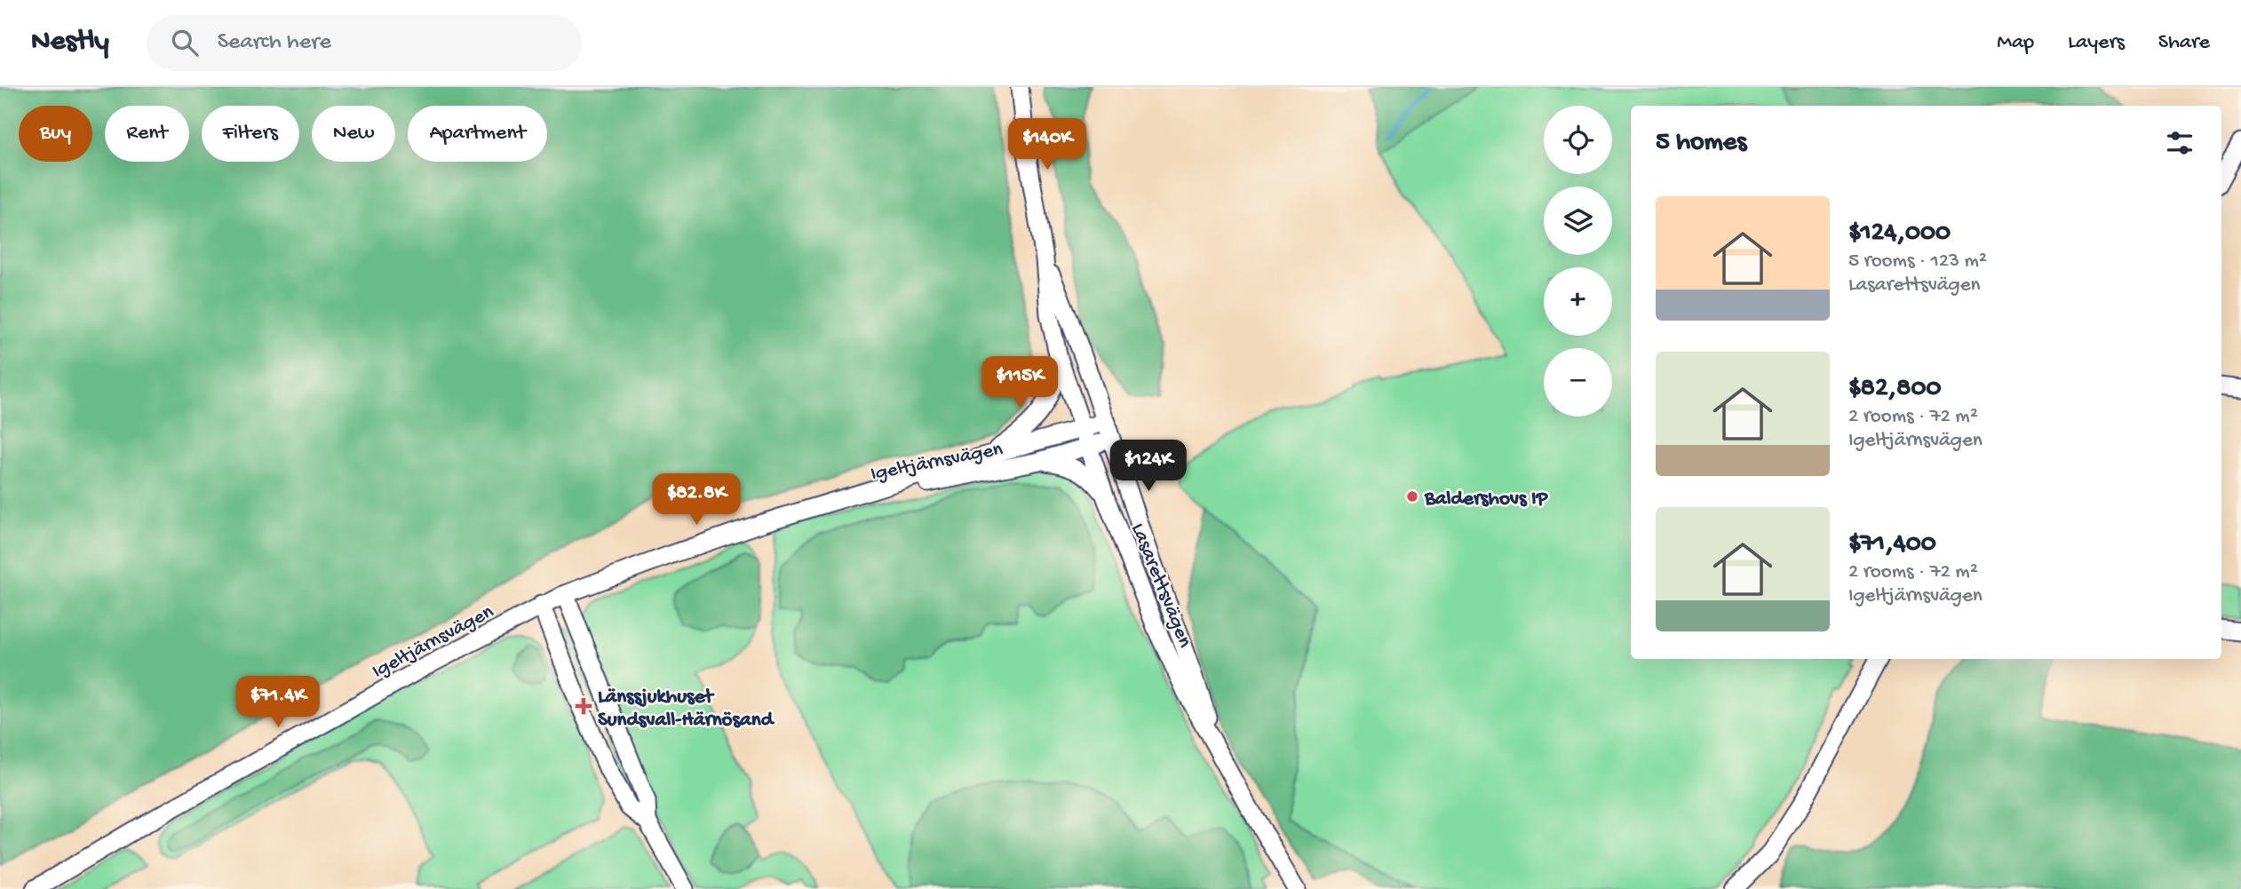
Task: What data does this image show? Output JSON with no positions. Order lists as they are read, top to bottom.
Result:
{
  "streets": {
    "street": ["Igeltjärnsvägen", "Lasarettsvägen"]
  },
  "crossings": [
    ["Igeltjärnsvägen", "Lasarettsvägen"]
  ],
  "places": {
    "other": ["Baldershovs IP"],
    "health": ["Länssjukhuset Sundsvall-Härnösand"]
  },
  "page": {
    "header": "Nestly",
    "search": "Search here",
    "nav": ["Map", "Layers", "Share"],
    "map_buttons": ["+", "−"],
    "chip": [
      "Buy",
      "Rent",
      "Filters",
      "New",
      "Apartment"
    ],
    "heading": "5 homes",
    "price": [
      "$140K",
      "$115K",
      "$124K",
      "$82.8K",
      "$71.4K"
    ],
    "list": [
      {
        "name": "$124,000",
        "note": "5 rooms · 123 m² · Lasarettsvägen"
      },
      {
        "name": "$82,800",
        "note": "2 rooms · 72 m² · Igeltjärnsvägen"
      },
      {
        "name": "$71,400",
        "note": "2 rooms · 72 m² · Igeltjärnsvägen"
      }
    ]
  }
}
